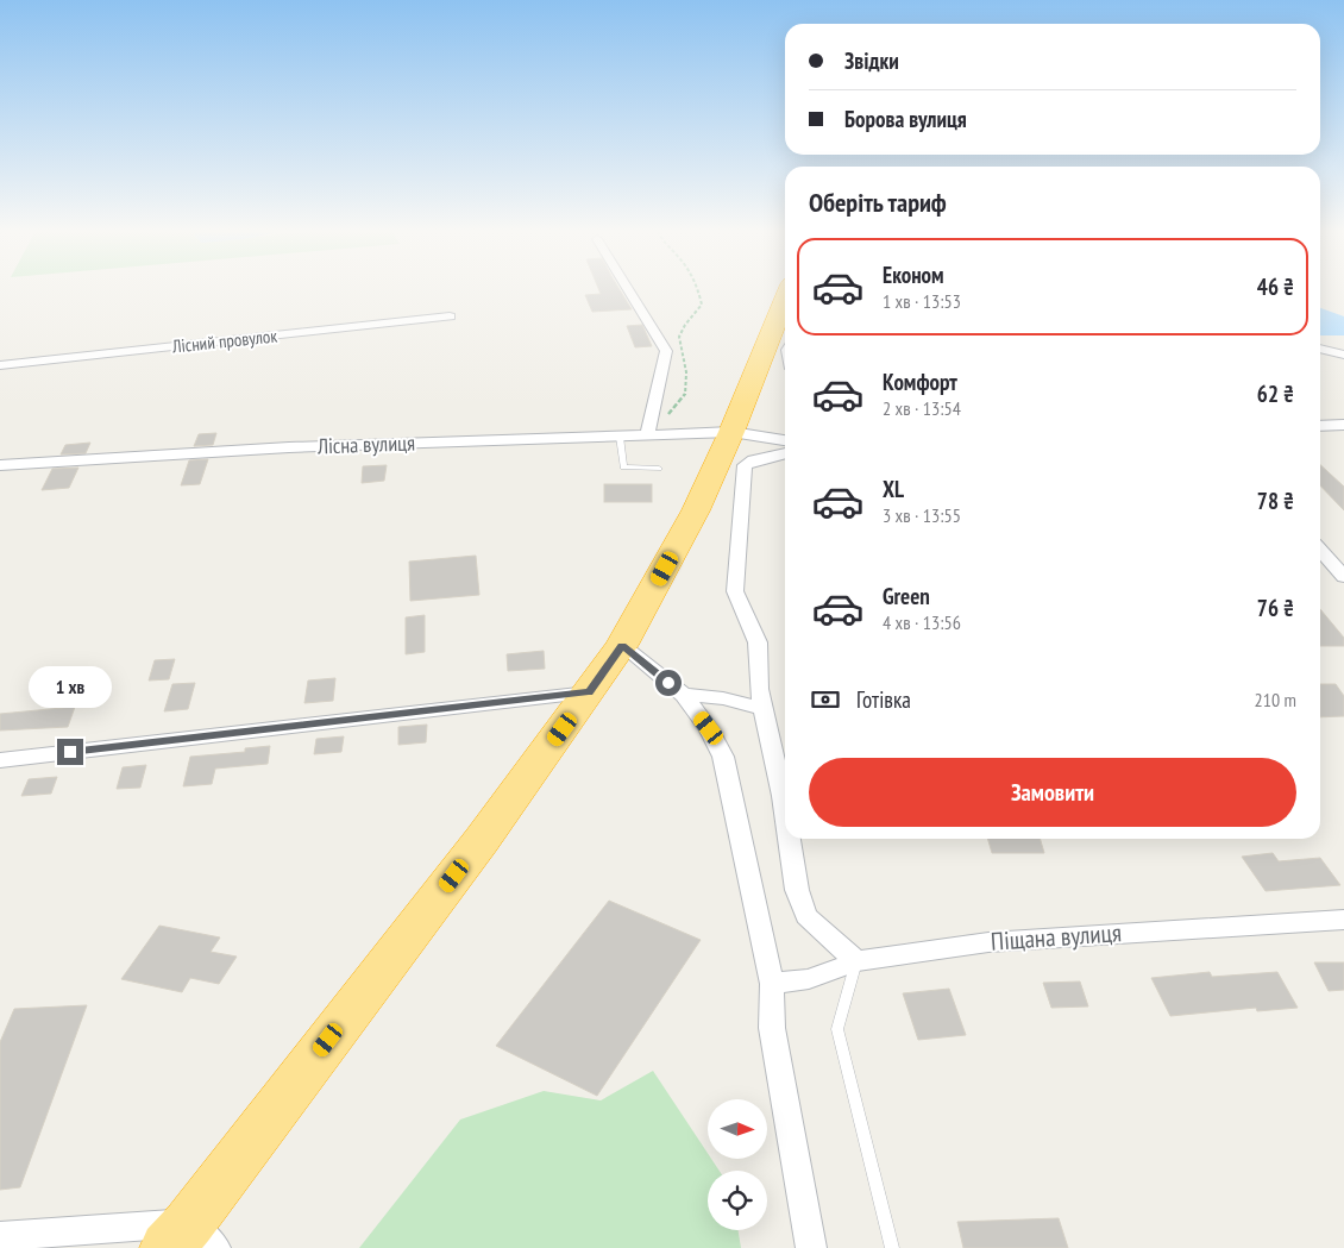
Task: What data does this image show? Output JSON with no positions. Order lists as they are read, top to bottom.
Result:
{
  "streets": {
    "street": ["Лісний провулок", "Лісна вулиця", "Піщана вулиця"]
  },
  "north": "right",
  "page": {
    "banner": ["Звідки", "Борова вулиця"],
    "heading": "Оберіть тариф",
    "list": [
      {
        "name": "Економ",
        "note": "1 хв · 13:53",
        "value": "46 ₴"
      },
      {
        "name": "Комфорт",
        "note": "2 хв · 13:54",
        "value": "62 ₴"
      },
      {
        "name": "XL",
        "note": "3 хв · 13:55",
        "value": "78 ₴"
      },
      {
        "name": "Green",
        "note": "4 хв · 13:56",
        "value": "76 ₴"
      }
    ],
    "bubble": "1 хв",
    "pay": ["Готівка", "210 m"],
    "buttons": "Замовити"
  }
}
